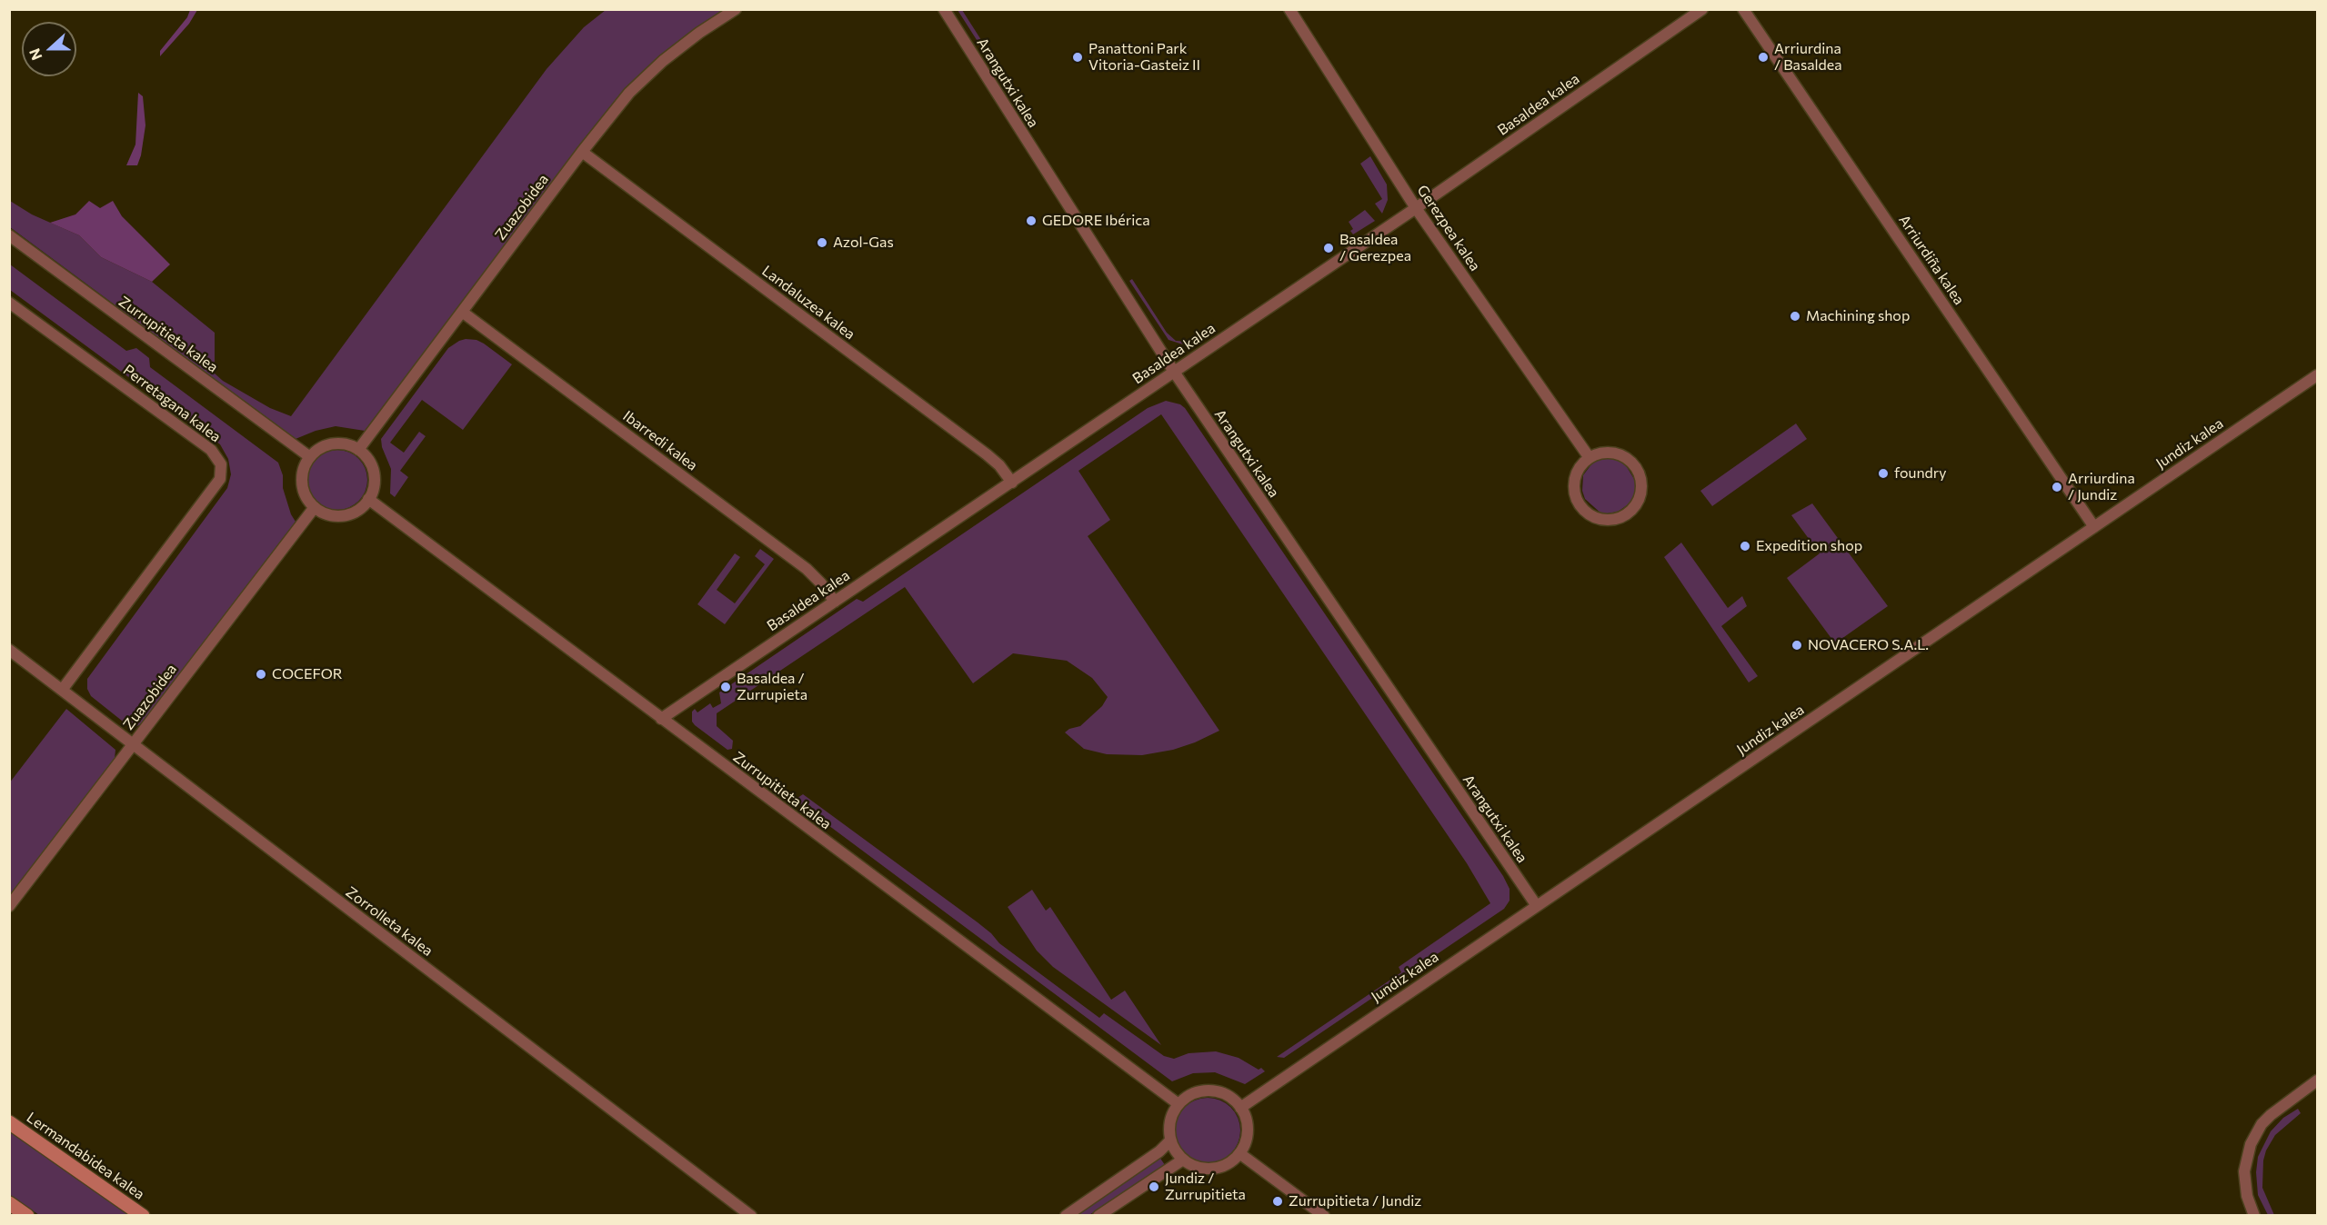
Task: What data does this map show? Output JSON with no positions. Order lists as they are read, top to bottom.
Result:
{
  "streets": {
    "street": [
      "Arangutxi kalea",
      "Basaldea kalea",
      "Zuazobidea",
      "Gerezpea kalea",
      "Arriurdiña kalea",
      "Landaluzea kalea",
      "Zurrupitieta kalea",
      "Perretagana kalea",
      "Ibarredi kalea",
      "Jundiz kalea",
      "Zorrolleta kalea",
      "Lermandabidea kalea"
    ]
  },
  "crossings": [
    ["Arangutxi kalea", "Basaldea kalea"],
    ["Arangutxi kalea", "Jundiz kalea"],
    ["Basaldea kalea", "Gerezpea kalea"],
    ["Basaldea kalea", "Landaluzea kalea"],
    ["Basaldea kalea", "Zurrupitieta kalea"],
    ["Basaldea kalea", "Ibarredi kalea"],
    ["Zuazobidea", "Landaluzea kalea"],
    ["Zuazobidea", "Zurrupitieta kalea"],
    ["Zuazobidea", "Ibarredi kalea"],
    ["Zuazobidea", "Zorrolleta kalea"],
    ["Arriurdiña kalea", "Jundiz kalea"],
    ["Zurrupitieta kalea", "Jundiz kalea"],
    ["Perretagana kalea", "Zorrolleta kalea"]
  ],
  "places": [
    "Panattoni Park Vitoria-Gasteiz II",
    "Arriurdina / Basaldea",
    "GEDORE Ibérica",
    "Azol-Gas",
    "Basaldea / Gerezpea",
    "Machining shop",
    "foundry",
    "Arriurdina / Jundiz",
    "Expedition shop",
    "NOVACERO S.A.L.",
    "COCEFOR",
    "Basaldea / Zurrupieta",
    "Jundiz / Zurrupitieta",
    "Zurrupitieta / Jundiz"
  ],
  "north": "left"
}
